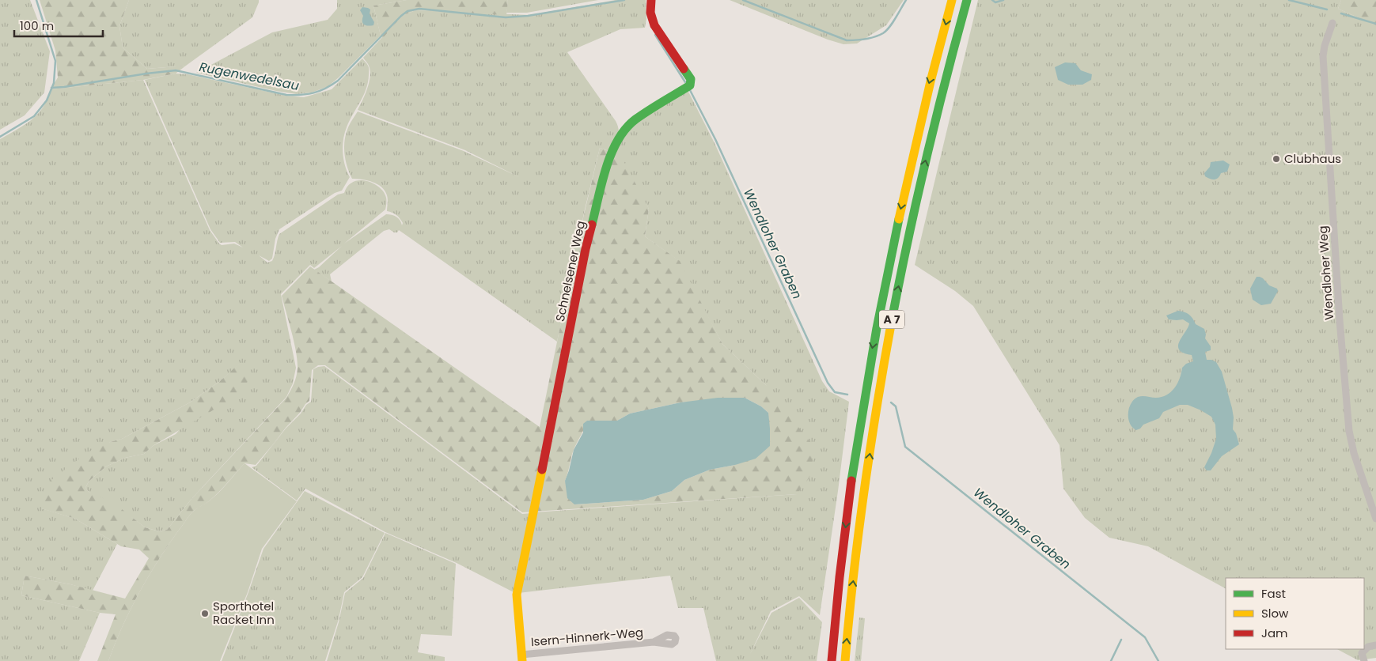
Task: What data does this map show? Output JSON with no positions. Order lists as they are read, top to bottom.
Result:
{
  "streets": {
    "main road": ["Schnelsener Weg", "A 7"],
    "street": ["Wendloher Weg", "Isern-Hinnerk-Weg"]
  },
  "crossings": [
    ["Schnelsener Weg", "Isern-Hinnerk-Weg"]
  ],
  "water": ["Rugenwedelsau", "Wendloher Graben"],
  "places": ["Clubhaus", "Sporthotel Racket Inn"],
  "legend": ["Fast", "Slow", "Jam"],
  "scale_bar": "100 m"
}
